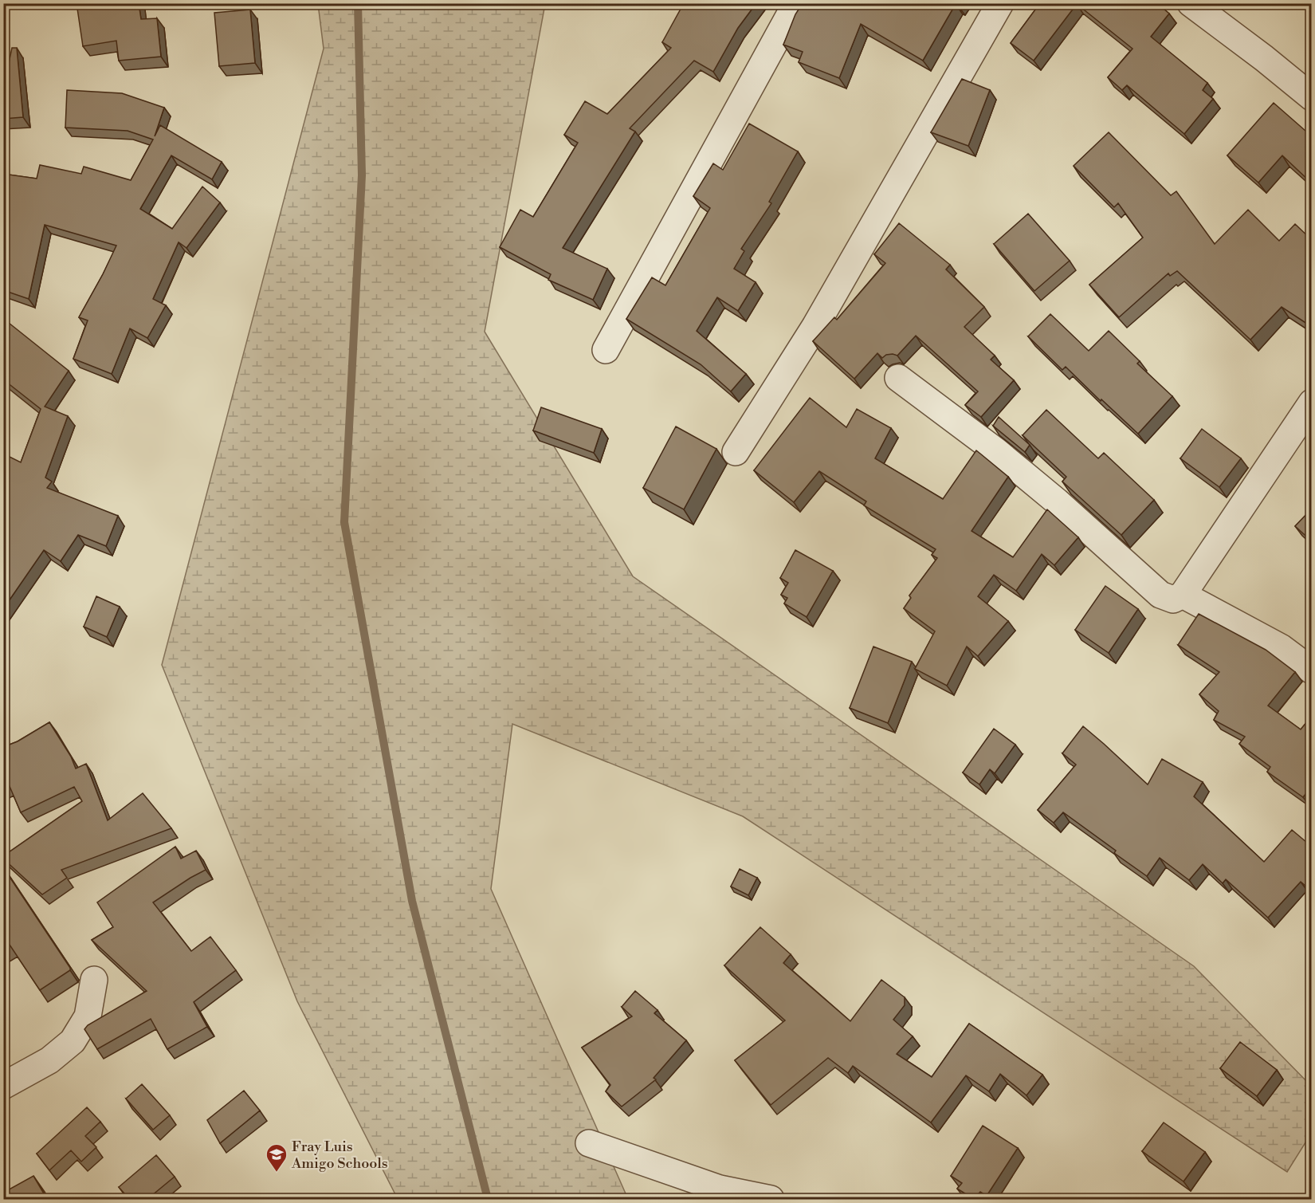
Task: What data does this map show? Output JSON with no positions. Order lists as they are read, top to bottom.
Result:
{
  "places": {
    "school or university": ["Fray Luis Amigo Schools"]
  }
}
